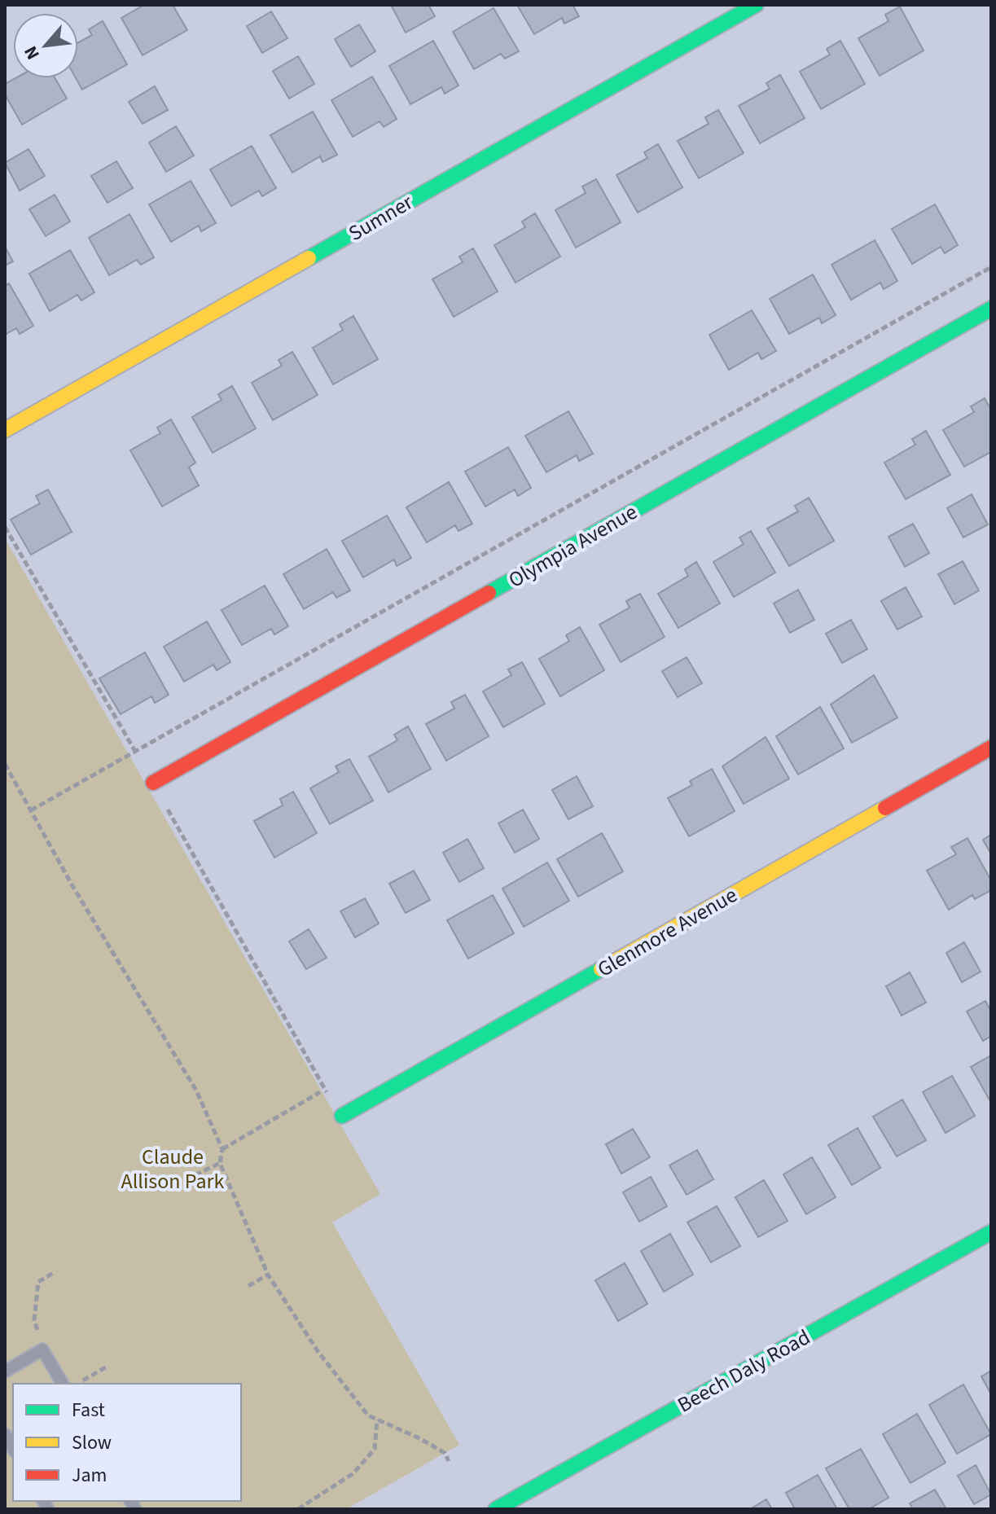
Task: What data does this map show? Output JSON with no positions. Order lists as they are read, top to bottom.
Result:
{
  "streets": {
    "street": [
      "Sumner",
      "Olympia Avenue",
      "Glenmore Avenue",
      "Beech Daly Road"
    ]
  },
  "parks": ["Claude Allison Park"],
  "legend": ["Fast", "Slow", "Jam"],
  "north": "bottom left"
}
